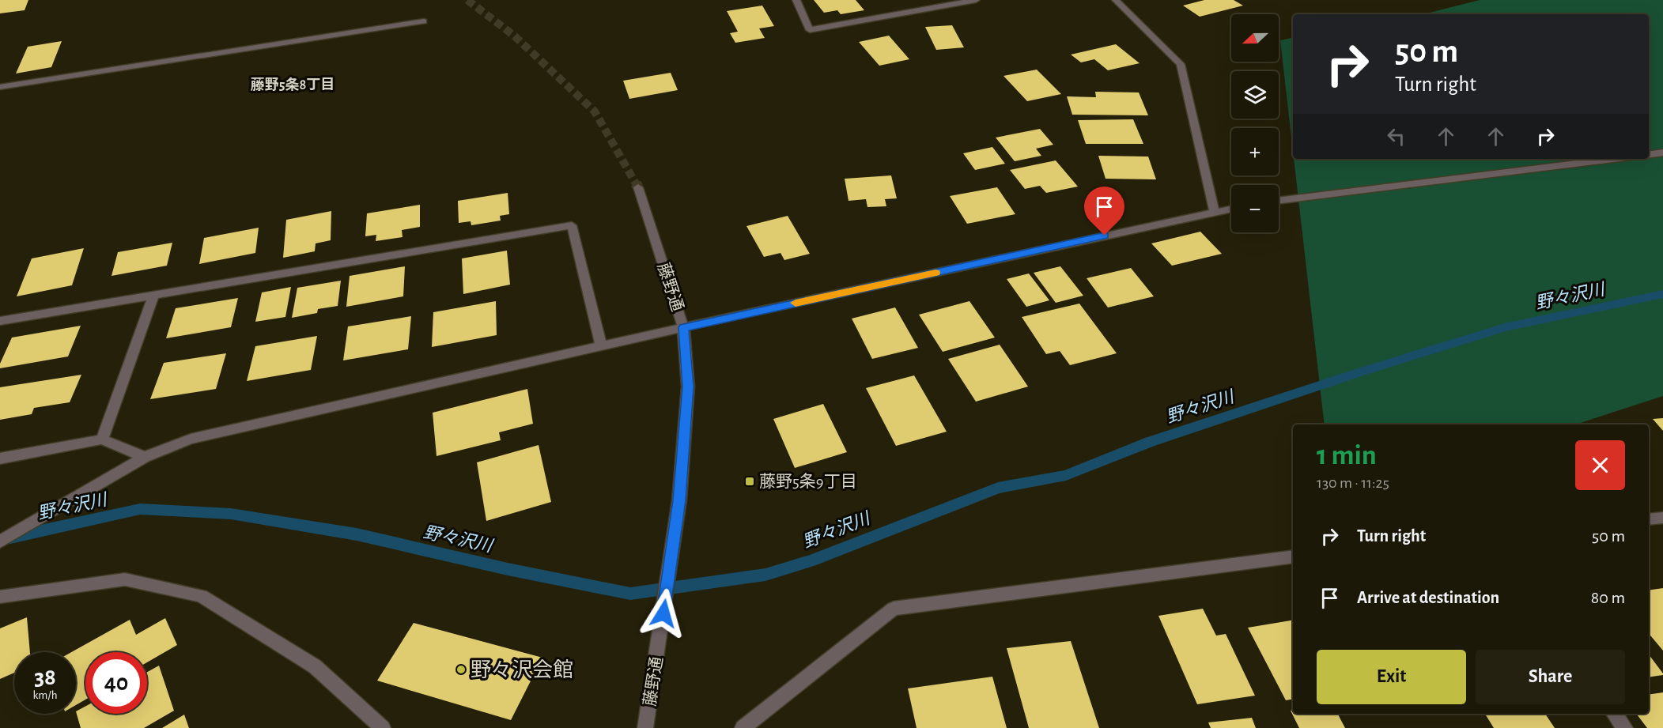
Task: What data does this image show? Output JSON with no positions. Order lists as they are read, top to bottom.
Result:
{
  "streets": {
    "street": ["藤野通"]
  },
  "districts": ["藤野5条8丁目"],
  "water": ["野々沢川"],
  "places": {
    "transit": ["藤野5条9丁目"],
    "other": ["野々沢会館"]
  },
  "north": "left",
  "page": {
    "map_buttons": ["+", "−"],
    "turn": ["50 m", "Turn right"],
    "heading": ["1 min", "130 m · 11:25"],
    "list": [
      {
        "name": "Turn right",
        "value": "50 m"
      },
      {
        "name": "Arrive at destination",
        "value": "80 m"
      }
    ],
    "buttons": ["Exit", "Share"],
    "speed": "38 km/h",
    "limit": "40"
  }
}
